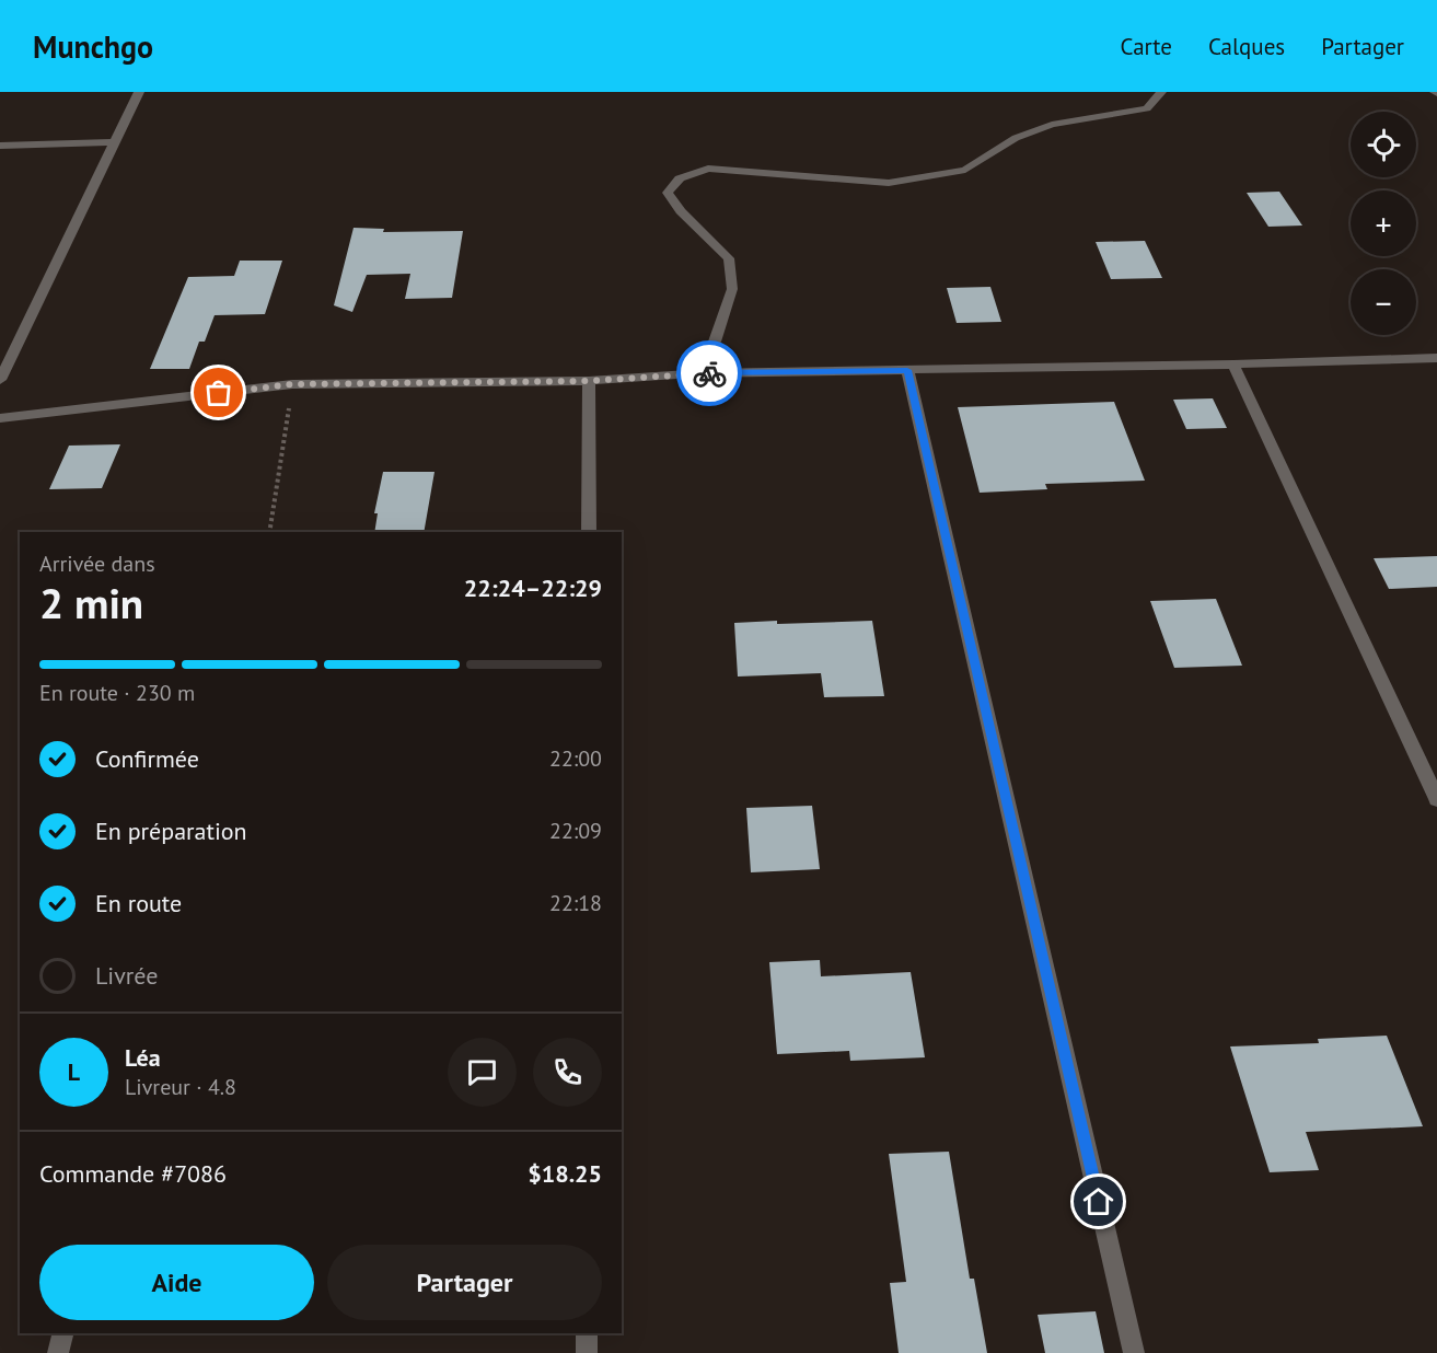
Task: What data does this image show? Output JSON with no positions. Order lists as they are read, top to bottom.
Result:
{
  "page": {
    "header": "Munchgo",
    "nav": ["Carte", "Calques", "Partager"],
    "map_buttons": ["+", "−"],
    "heading": ["2 min", "Arrivée dans", "22:24–22:29"],
    "panel": [
      "Léa",
      "Livreur · 4.8",
      "Commande #7086",
      "$18.25"
    ],
    "bar": "En route · 230 m",
    "list": [
      ["Confirmée", "22:00"],
      ["En préparation", "22:09"],
      ["En route", "22:18"],
      "Livrée"
    ],
    "round": "L",
    "buttons": ["Aide", "Partager"]
  }
}
